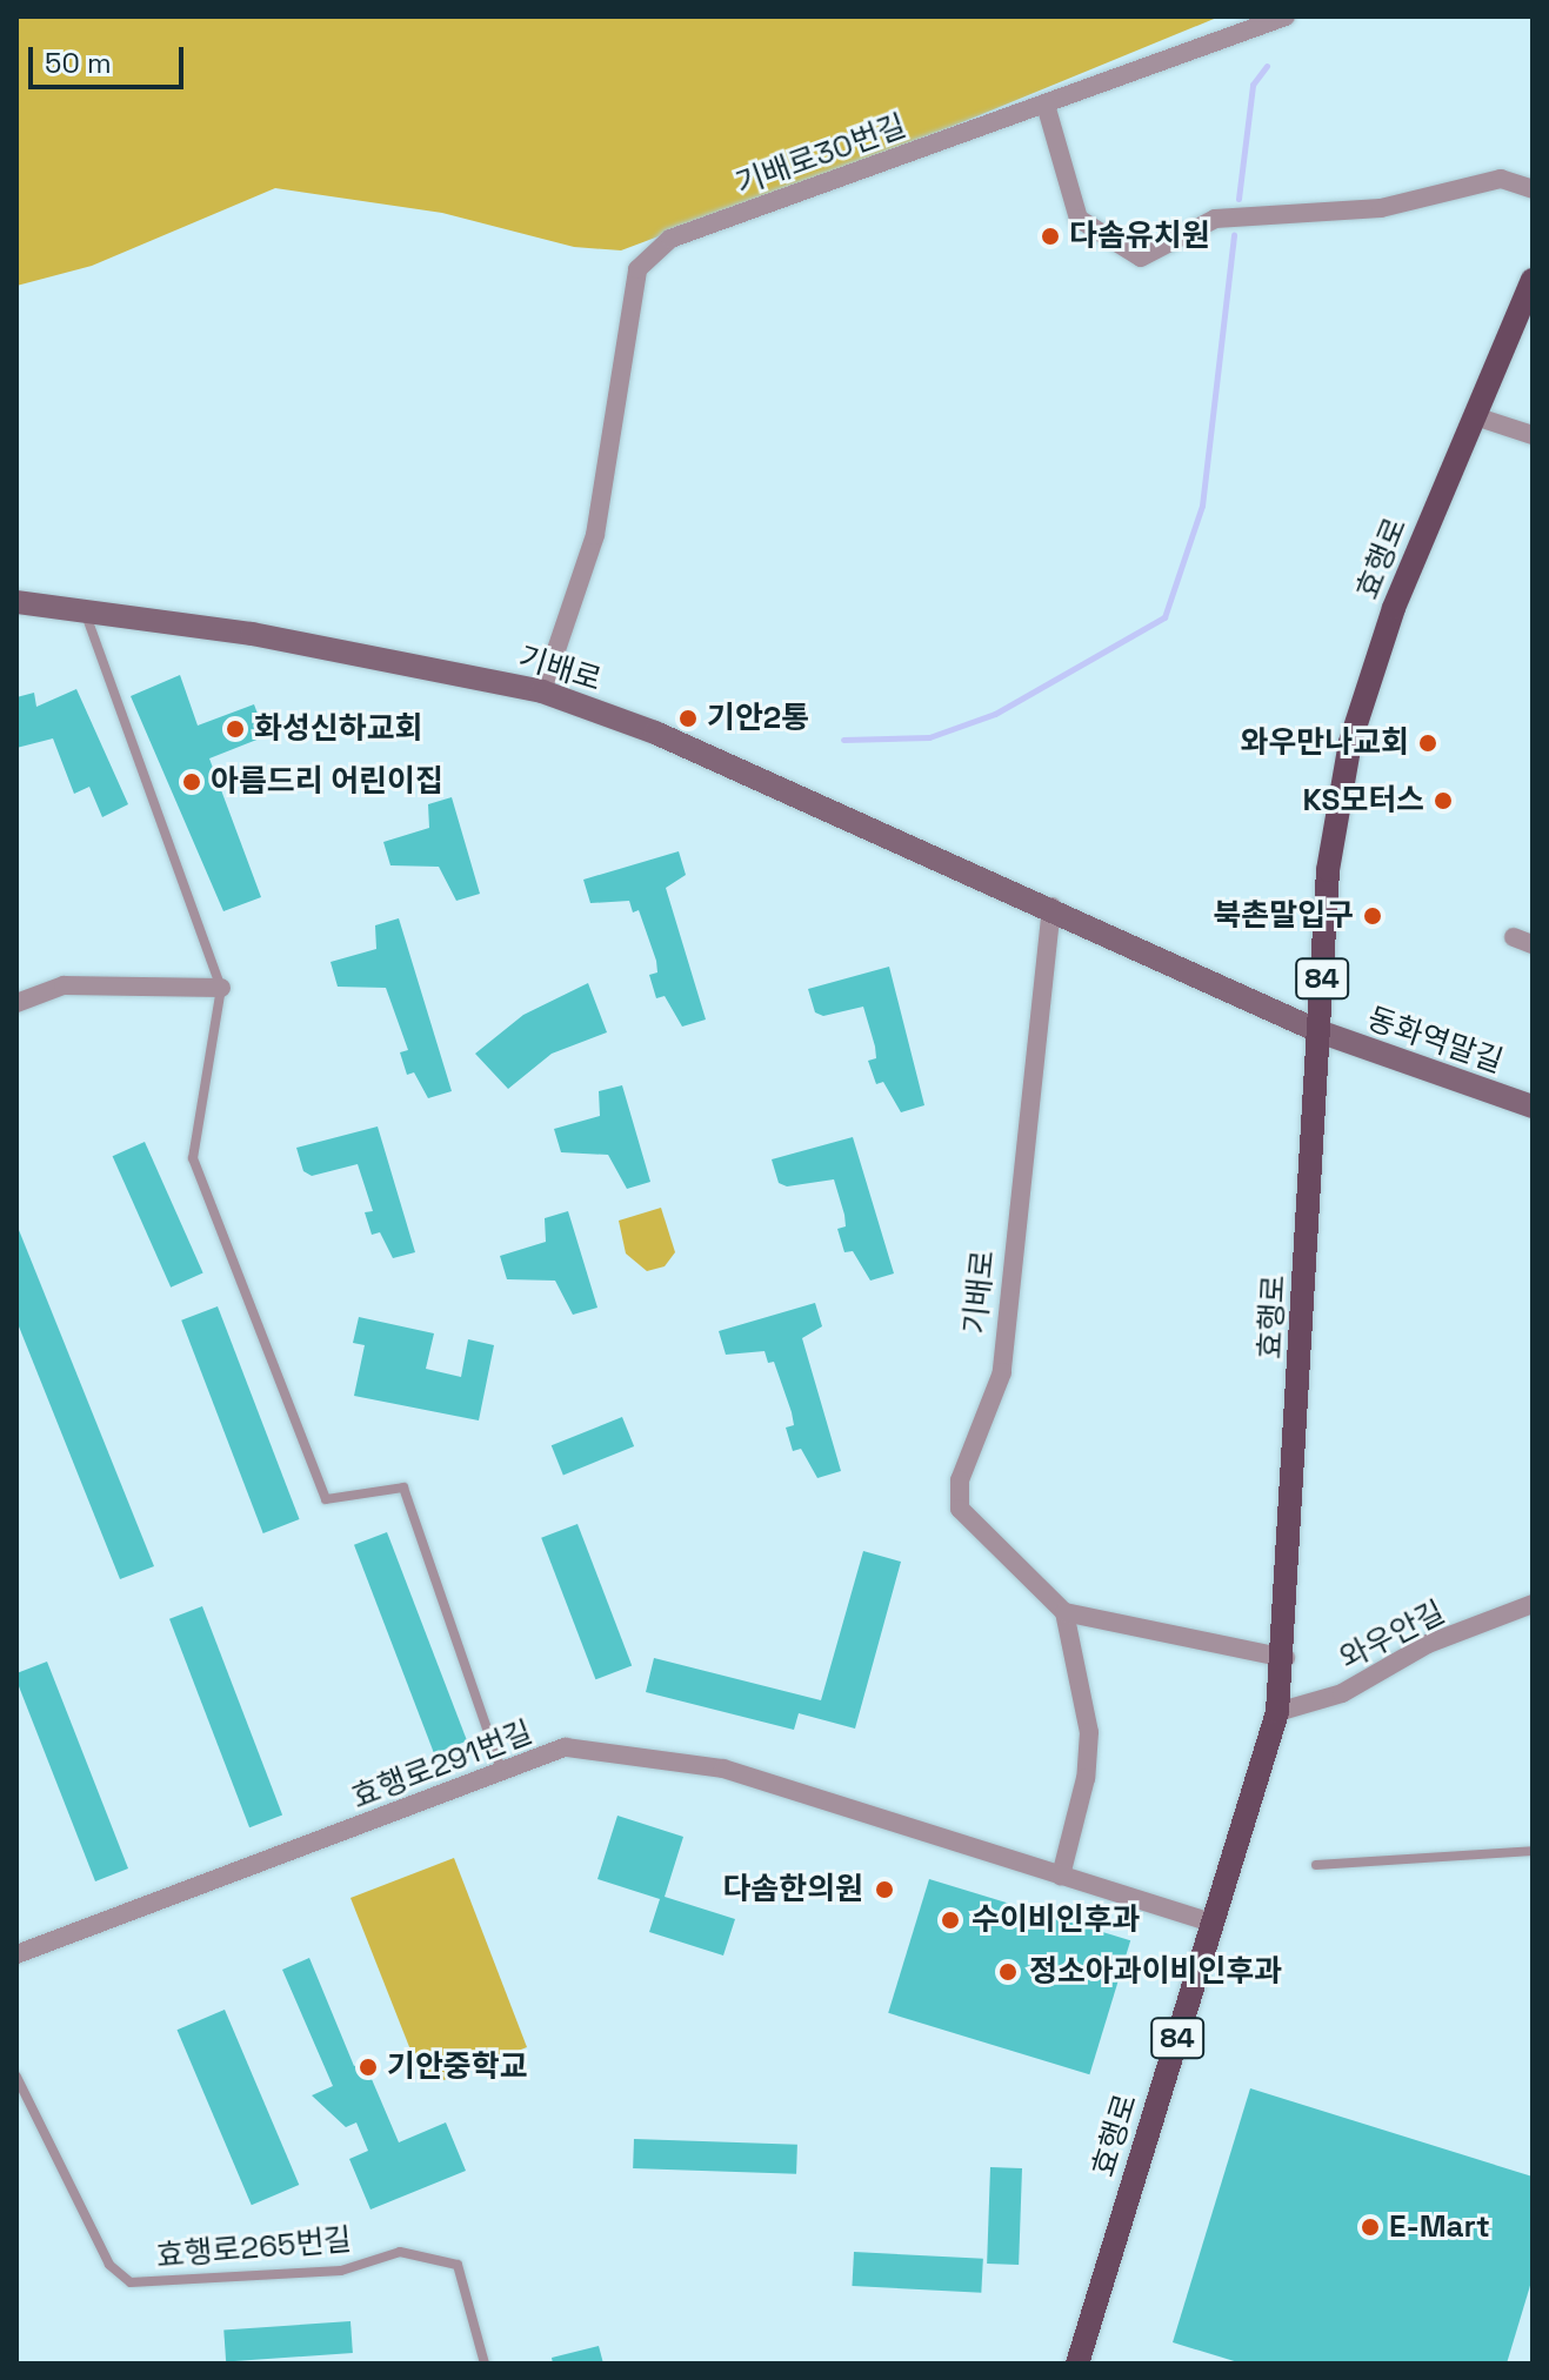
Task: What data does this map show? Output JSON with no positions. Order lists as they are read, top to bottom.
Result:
{
  "streets": {
    "main road": ["효행로", "84"],
    "street": [
      "기배로30번길",
      "기배로",
      "동화역말길",
      "와우안길",
      "효행로291번길"
    ],
    "lane": ["효행로265번길"]
  },
  "crossings": [
    ["기배로30번길", "기배로"],
    ["효행로", "기배로"],
    ["효행로", "동화역말길"],
    ["효행로", "와우안길"],
    ["효행로", "효행로291번길"],
    ["기배로", "동화역말길"]
  ],
  "places": [
    "다솜유치원",
    "기안2통",
    "화성신하교회",
    "와우만나교회",
    "아름드리 어린이집",
    "KS모터스",
    "북촌말입구",
    "다솜한의원",
    "수이비인후과",
    "정소아과이비인후과",
    "기안중학교",
    "E-Mart"
  ],
  "scale_bar": "50 m"
}
